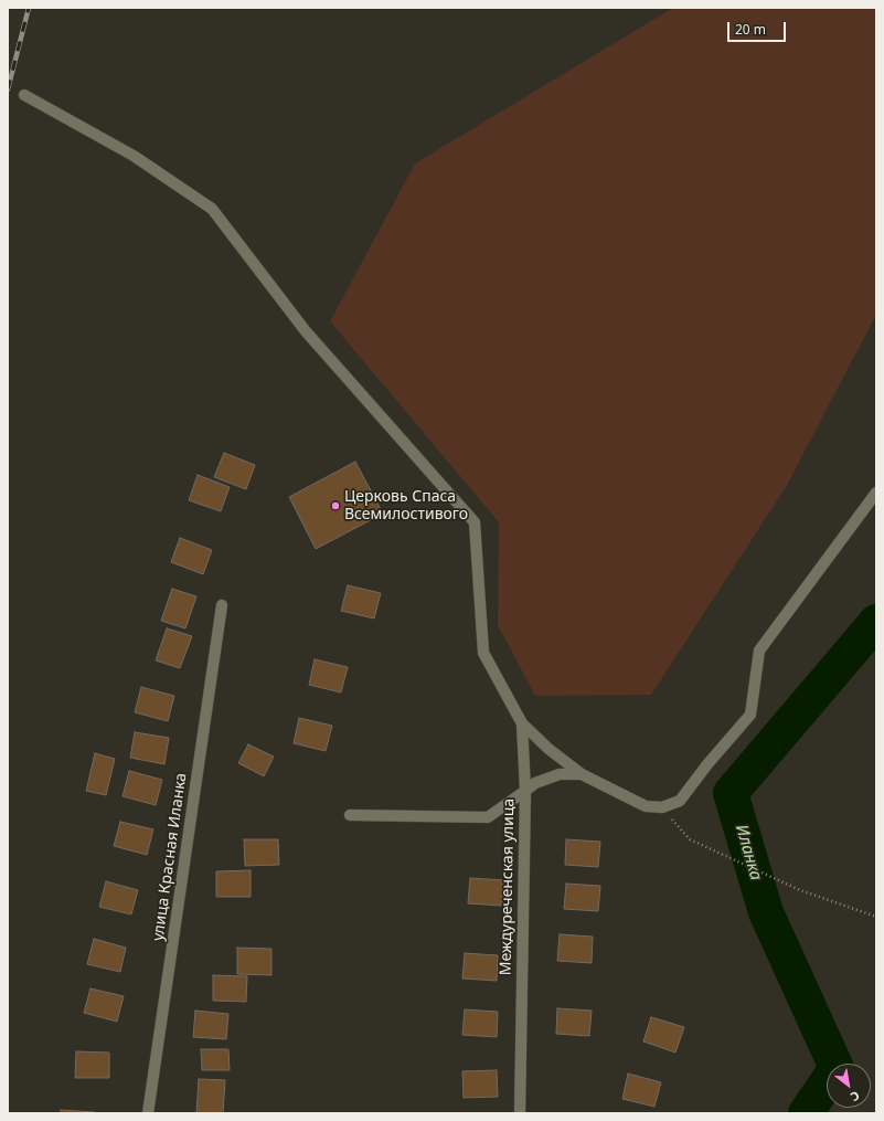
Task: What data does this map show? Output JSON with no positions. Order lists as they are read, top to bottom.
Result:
{
  "streets": {
    "street": ["улица Красная Иланка", "Междуреченская улица"]
  },
  "water": ["Иланка"],
  "places": ["Церковь Спаса Всемилостивого"],
  "scale_bar": "20 m",
  "north": "bottom right"
}
